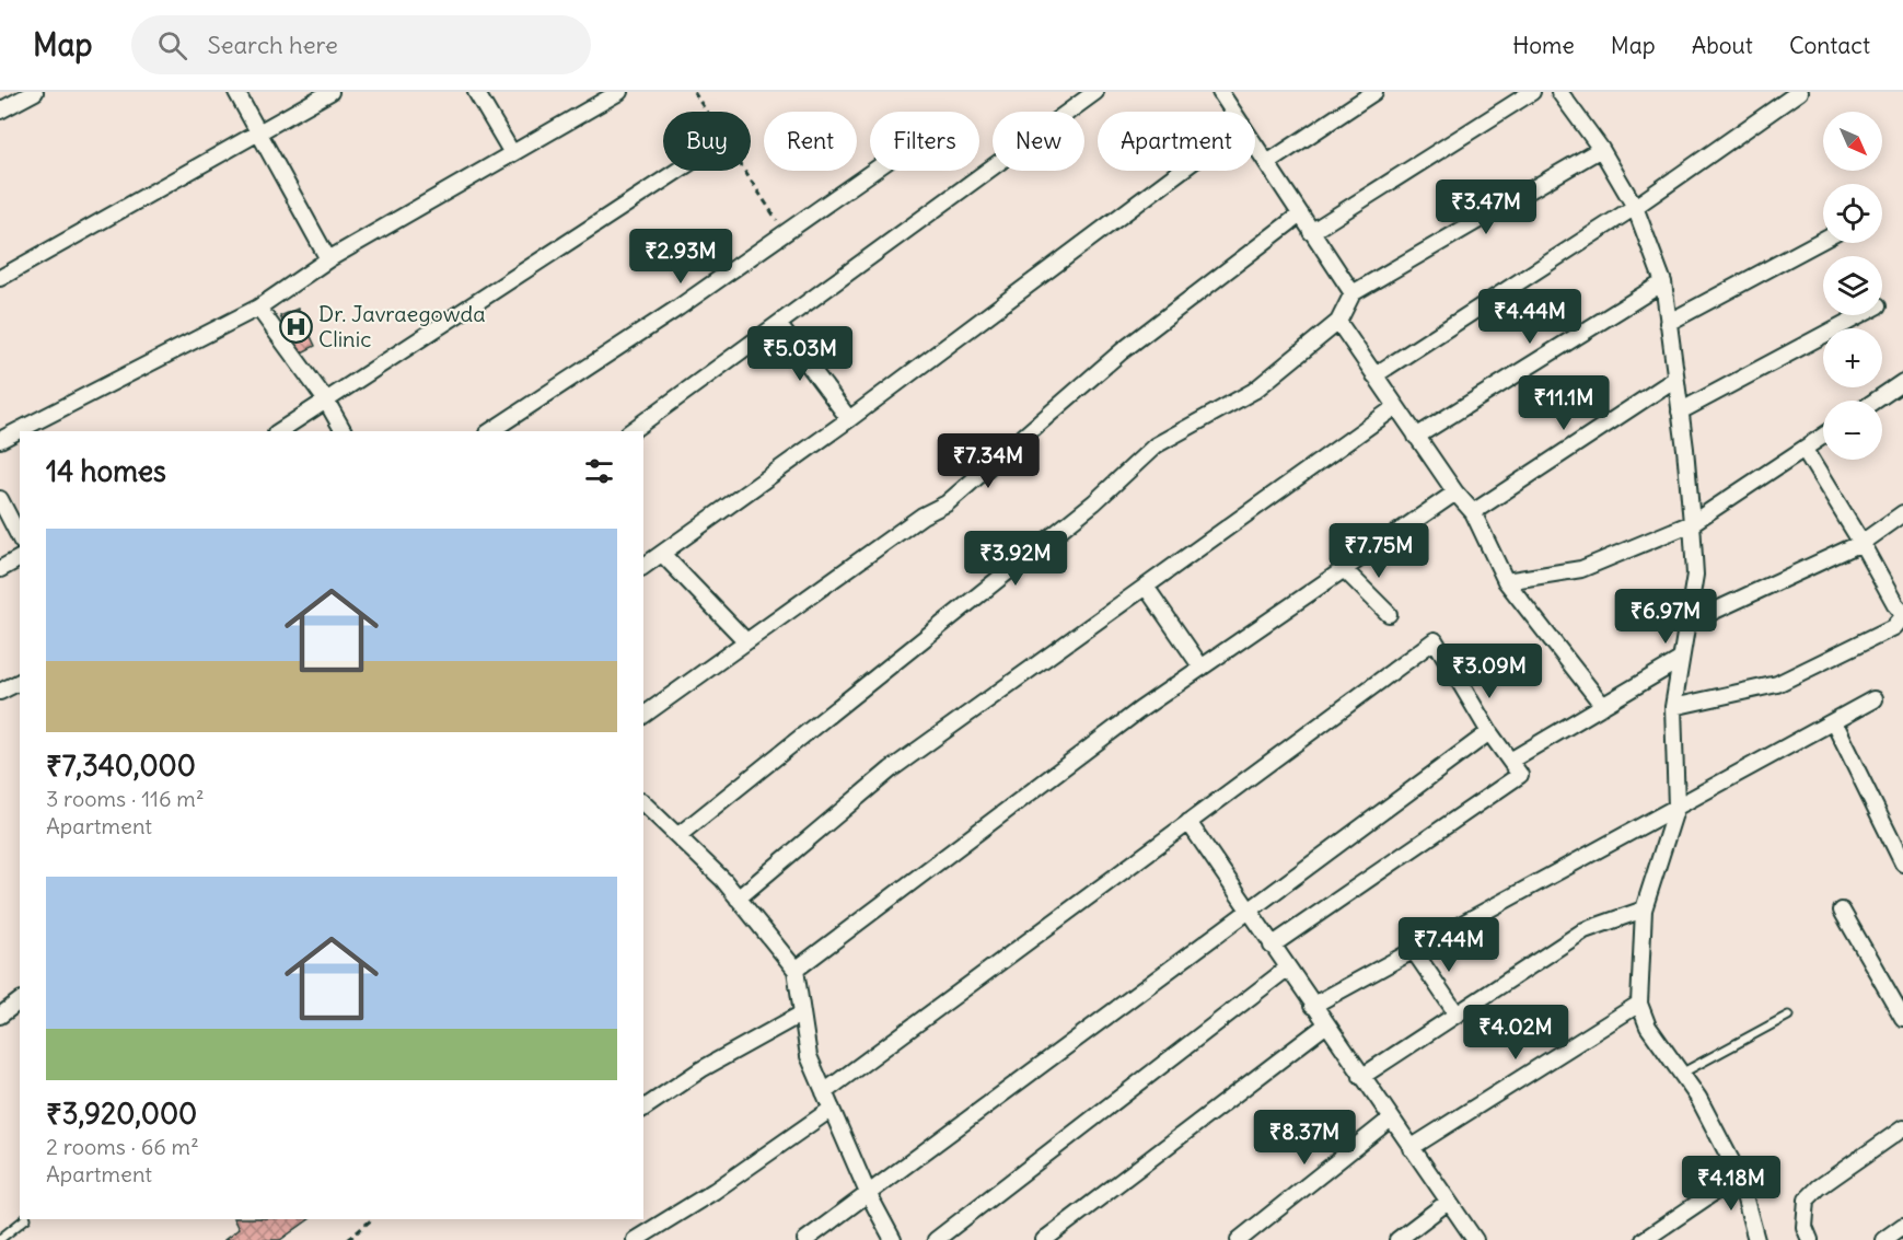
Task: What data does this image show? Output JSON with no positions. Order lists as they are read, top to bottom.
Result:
{
  "places": {
    "hospital": ["Dr. Javraegowda Clinic"]
  },
  "north": "bottom right",
  "page": {
    "header": "Map",
    "search": "Search here",
    "nav": [
      "Home",
      "Map",
      "About",
      "Contact"
    ],
    "map_buttons": ["+", "−"],
    "chip": [
      "Buy",
      "Rent",
      "Filters",
      "New",
      "Apartment"
    ],
    "price": [
      "₹3.47M",
      "₹2.93M",
      "₹4.44M",
      "₹5.03M",
      "₹11.1M",
      "₹7.34M",
      "₹7.75M",
      "₹3.92M",
      "₹6.97M",
      "₹3.09M",
      "₹7.44M",
      "₹4.02M",
      "₹8.37M",
      "₹4.18M"
    ],
    "heading": "14 homes",
    "list": [
      {
        "name": "₹7,340,000",
        "note": "3 rooms · 116 m² · Apartment"
      },
      {
        "name": "₹3,920,000",
        "note": "2 rooms · 66 m² · Apartment"
      }
    ]
  }
}
